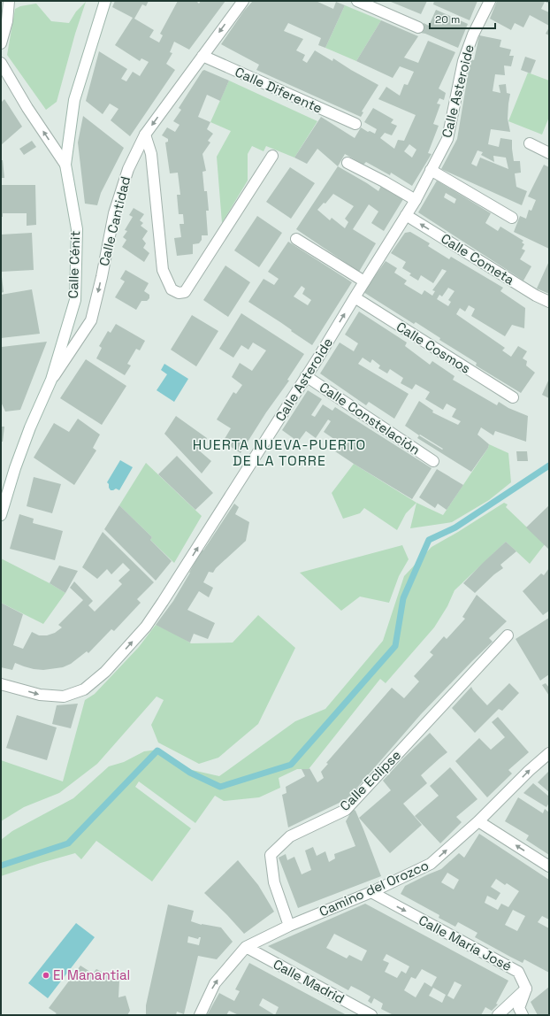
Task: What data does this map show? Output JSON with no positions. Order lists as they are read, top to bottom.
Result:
{
  "streets": {
    "street": [
      "Calle Diferente",
      "Calle Asteroide",
      "Calle Cantidad",
      "Calle Cometa",
      "Calle Cénit",
      "Calle Cosmos",
      "Calle Constelación",
      "Calle Eclipse",
      "Camino del Orozco",
      "Calle María José",
      "Calle Madrid"
    ]
  },
  "crossings": [
    ["Calle Diferente", "Calle Cantidad"],
    ["Calle Asteroide", "Calle Cometa"],
    ["Calle Asteroide", "Calle Cosmos"],
    ["Calle Asteroide", "Calle Constelación"],
    ["Calle Cantidad", "Calle Cénit"],
    ["Calle Eclipse", "Camino del Orozco"],
    ["Camino del Orozco", "Calle María José"],
    ["Camino del Orozco", "Calle Madrid"]
  ],
  "one_way": [
    "Calle Asteroide",
    "Calle Cantidad",
    "Camino del Orozco",
    "Calle María José"
  ],
  "districts": ["HUERTA NUEVA-PUERTO DE LA TORRE"],
  "places": ["El Manantial"],
  "scale_bar": "20 m"
}
